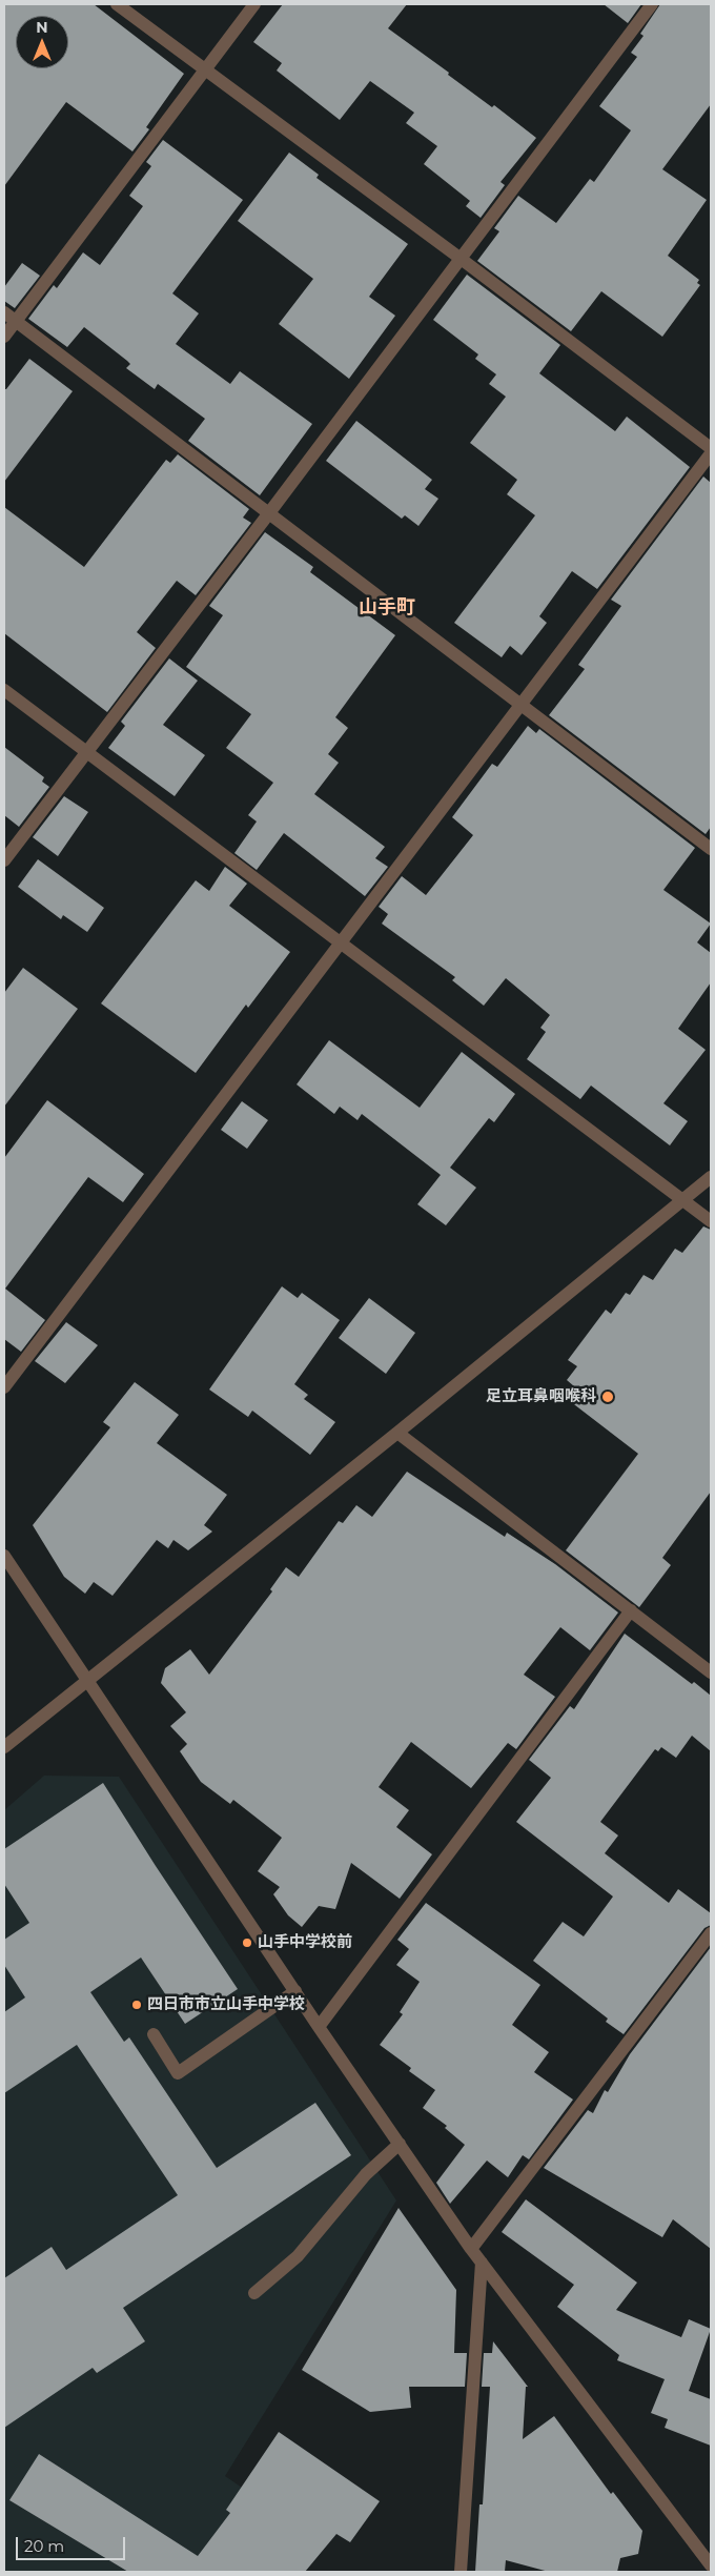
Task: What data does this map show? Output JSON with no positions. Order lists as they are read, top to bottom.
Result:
{
  "districts": ["山手町"],
  "places": ["足立耳鼻咽喉科", "山手中学校前", "四日市市立山手中学校"],
  "scale_bar": "20 m",
  "north": "top"
}
